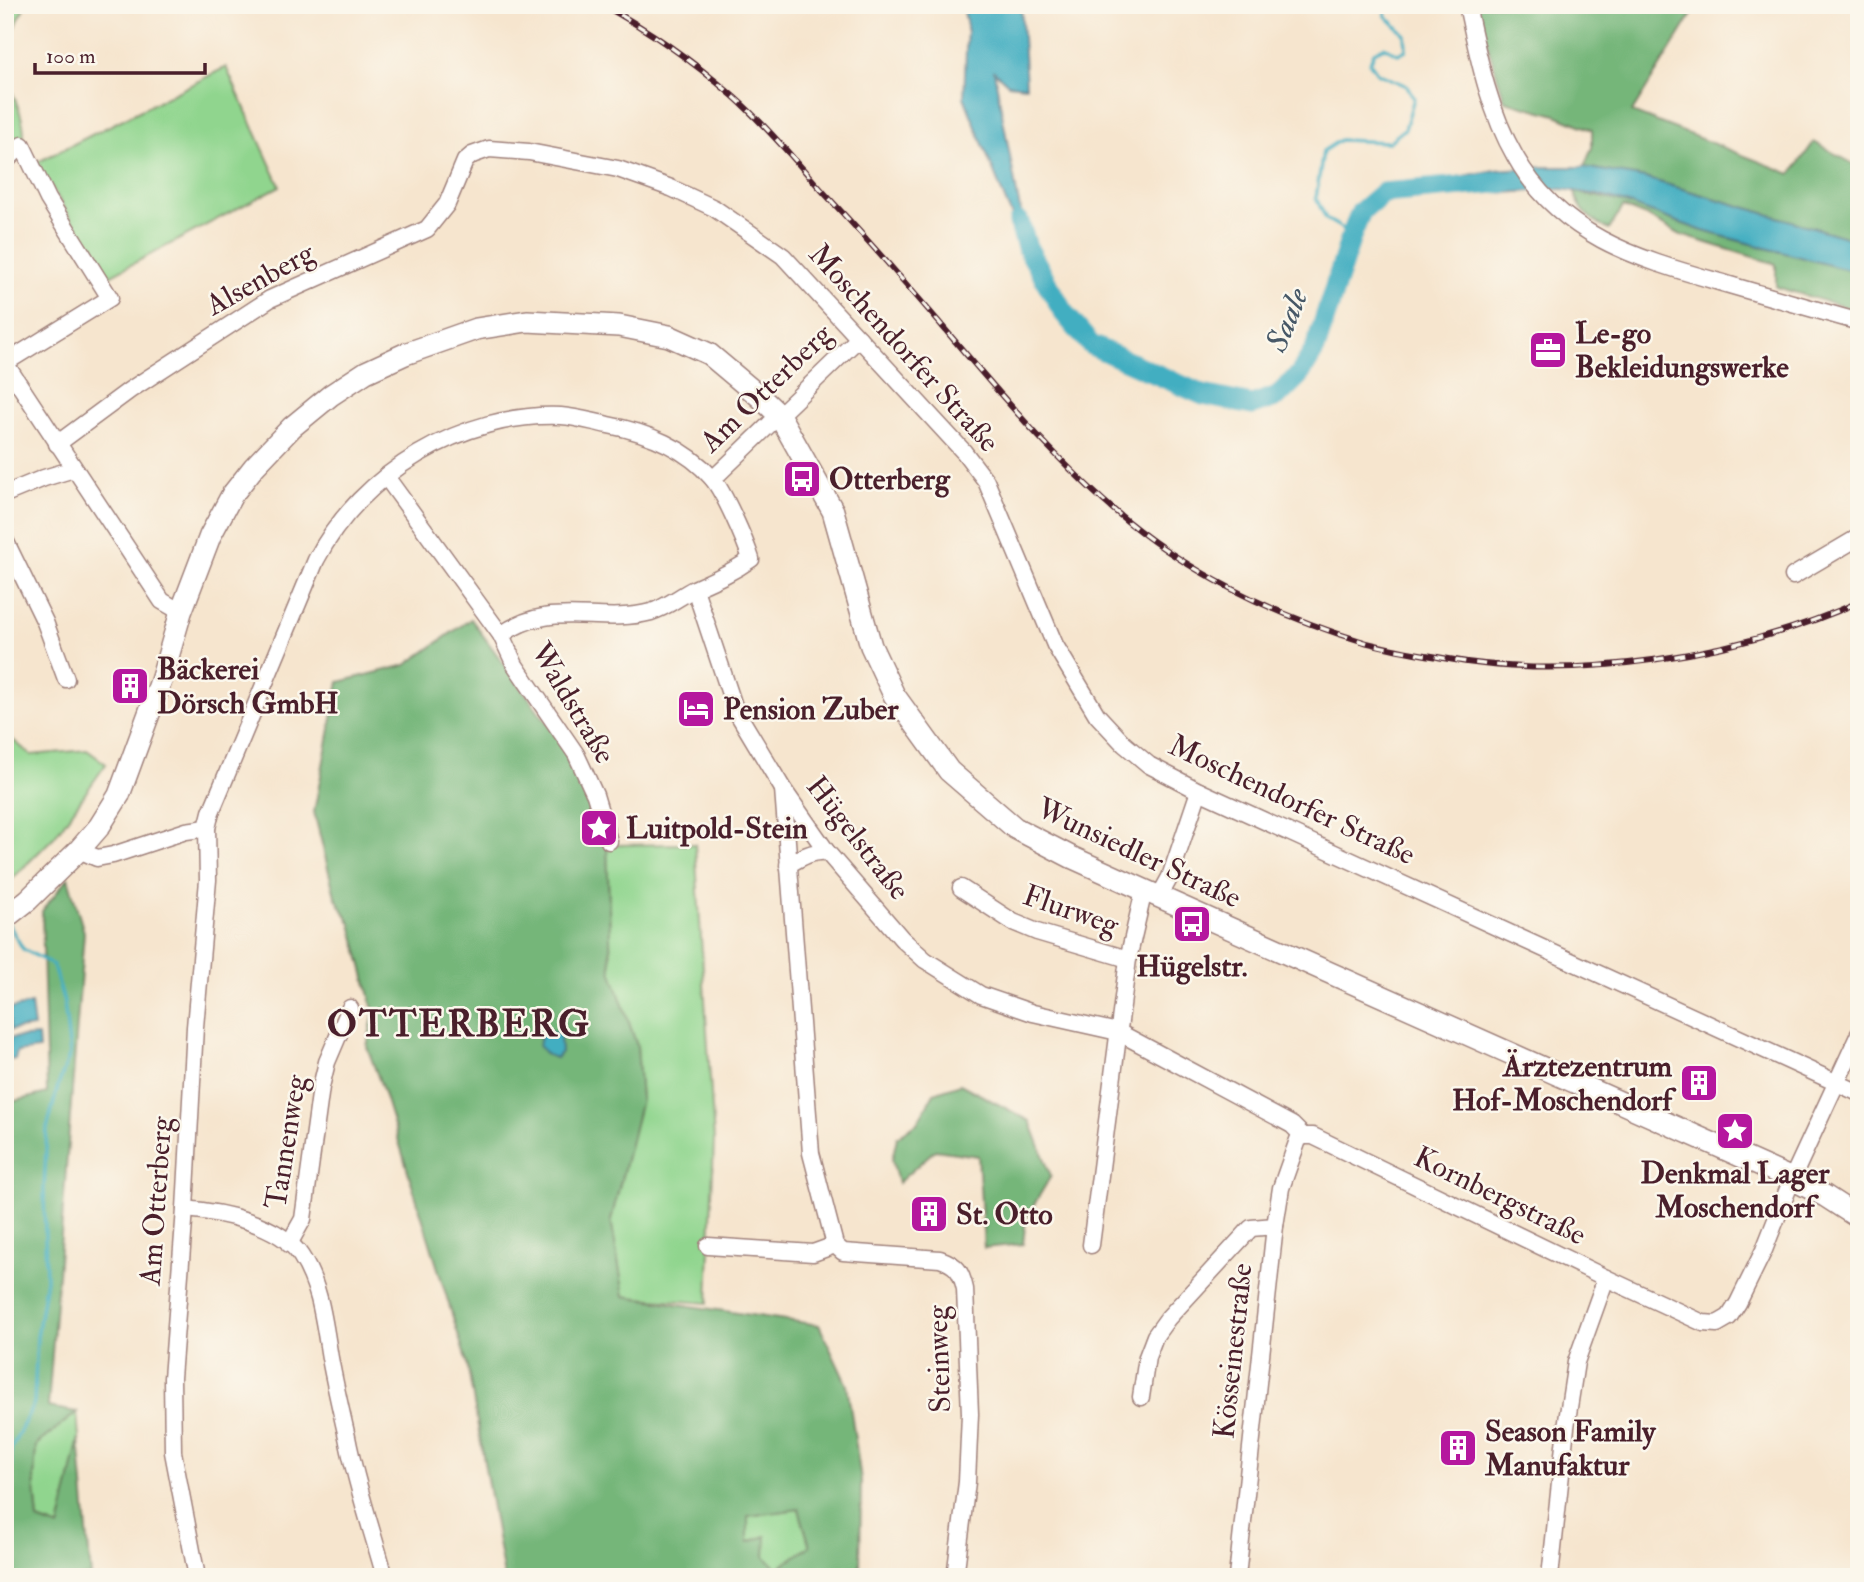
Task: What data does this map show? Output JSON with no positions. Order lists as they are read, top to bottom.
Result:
{
  "streets": {
    "main road": ["Wunsiedler Straße"],
    "street": [
      "Alsenberg",
      "Moschendorfer Straße",
      "Am Otterberg",
      "Waldstraße",
      "Hügelstraße",
      "Flurweg",
      "Tannenweg",
      "Kornbergstraße",
      "Kösseinestraße",
      "Steinweg"
    ]
  },
  "crossings": [
    ["Alsenberg", "Moschendorfer Straße"],
    ["Moschendorfer Straße", "Am Otterberg"],
    ["Am Otterberg", "Waldstraße"],
    ["Am Otterberg", "Wunsiedler Straße"],
    ["Waldstraße", "Hügelstraße"],
    ["Hügelstraße", "Kornbergstraße"],
    ["Wunsiedler Straße", "Kornbergstraße"],
    ["Kornbergstraße", "Kösseinestraße"]
  ],
  "districts": ["OTTERBERG"],
  "water": ["Saale"],
  "places": {
    "office": ["Le-go Bekleidungswerke"],
    "bus stop": ["Otterberg", "Hügelstr."],
    "building": [
      "Bäckerei Dörsch GmbH",
      "Ärztezentrum Hof-Moschendorf",
      "St. Otto",
      "Season Family Manufaktur"
    ],
    "hotel": ["Pension Zuber"],
    "place": ["Luitpold-Stein", "Denkmal Lager Moschendorf"]
  },
  "scale_bar": "100 m"
}
